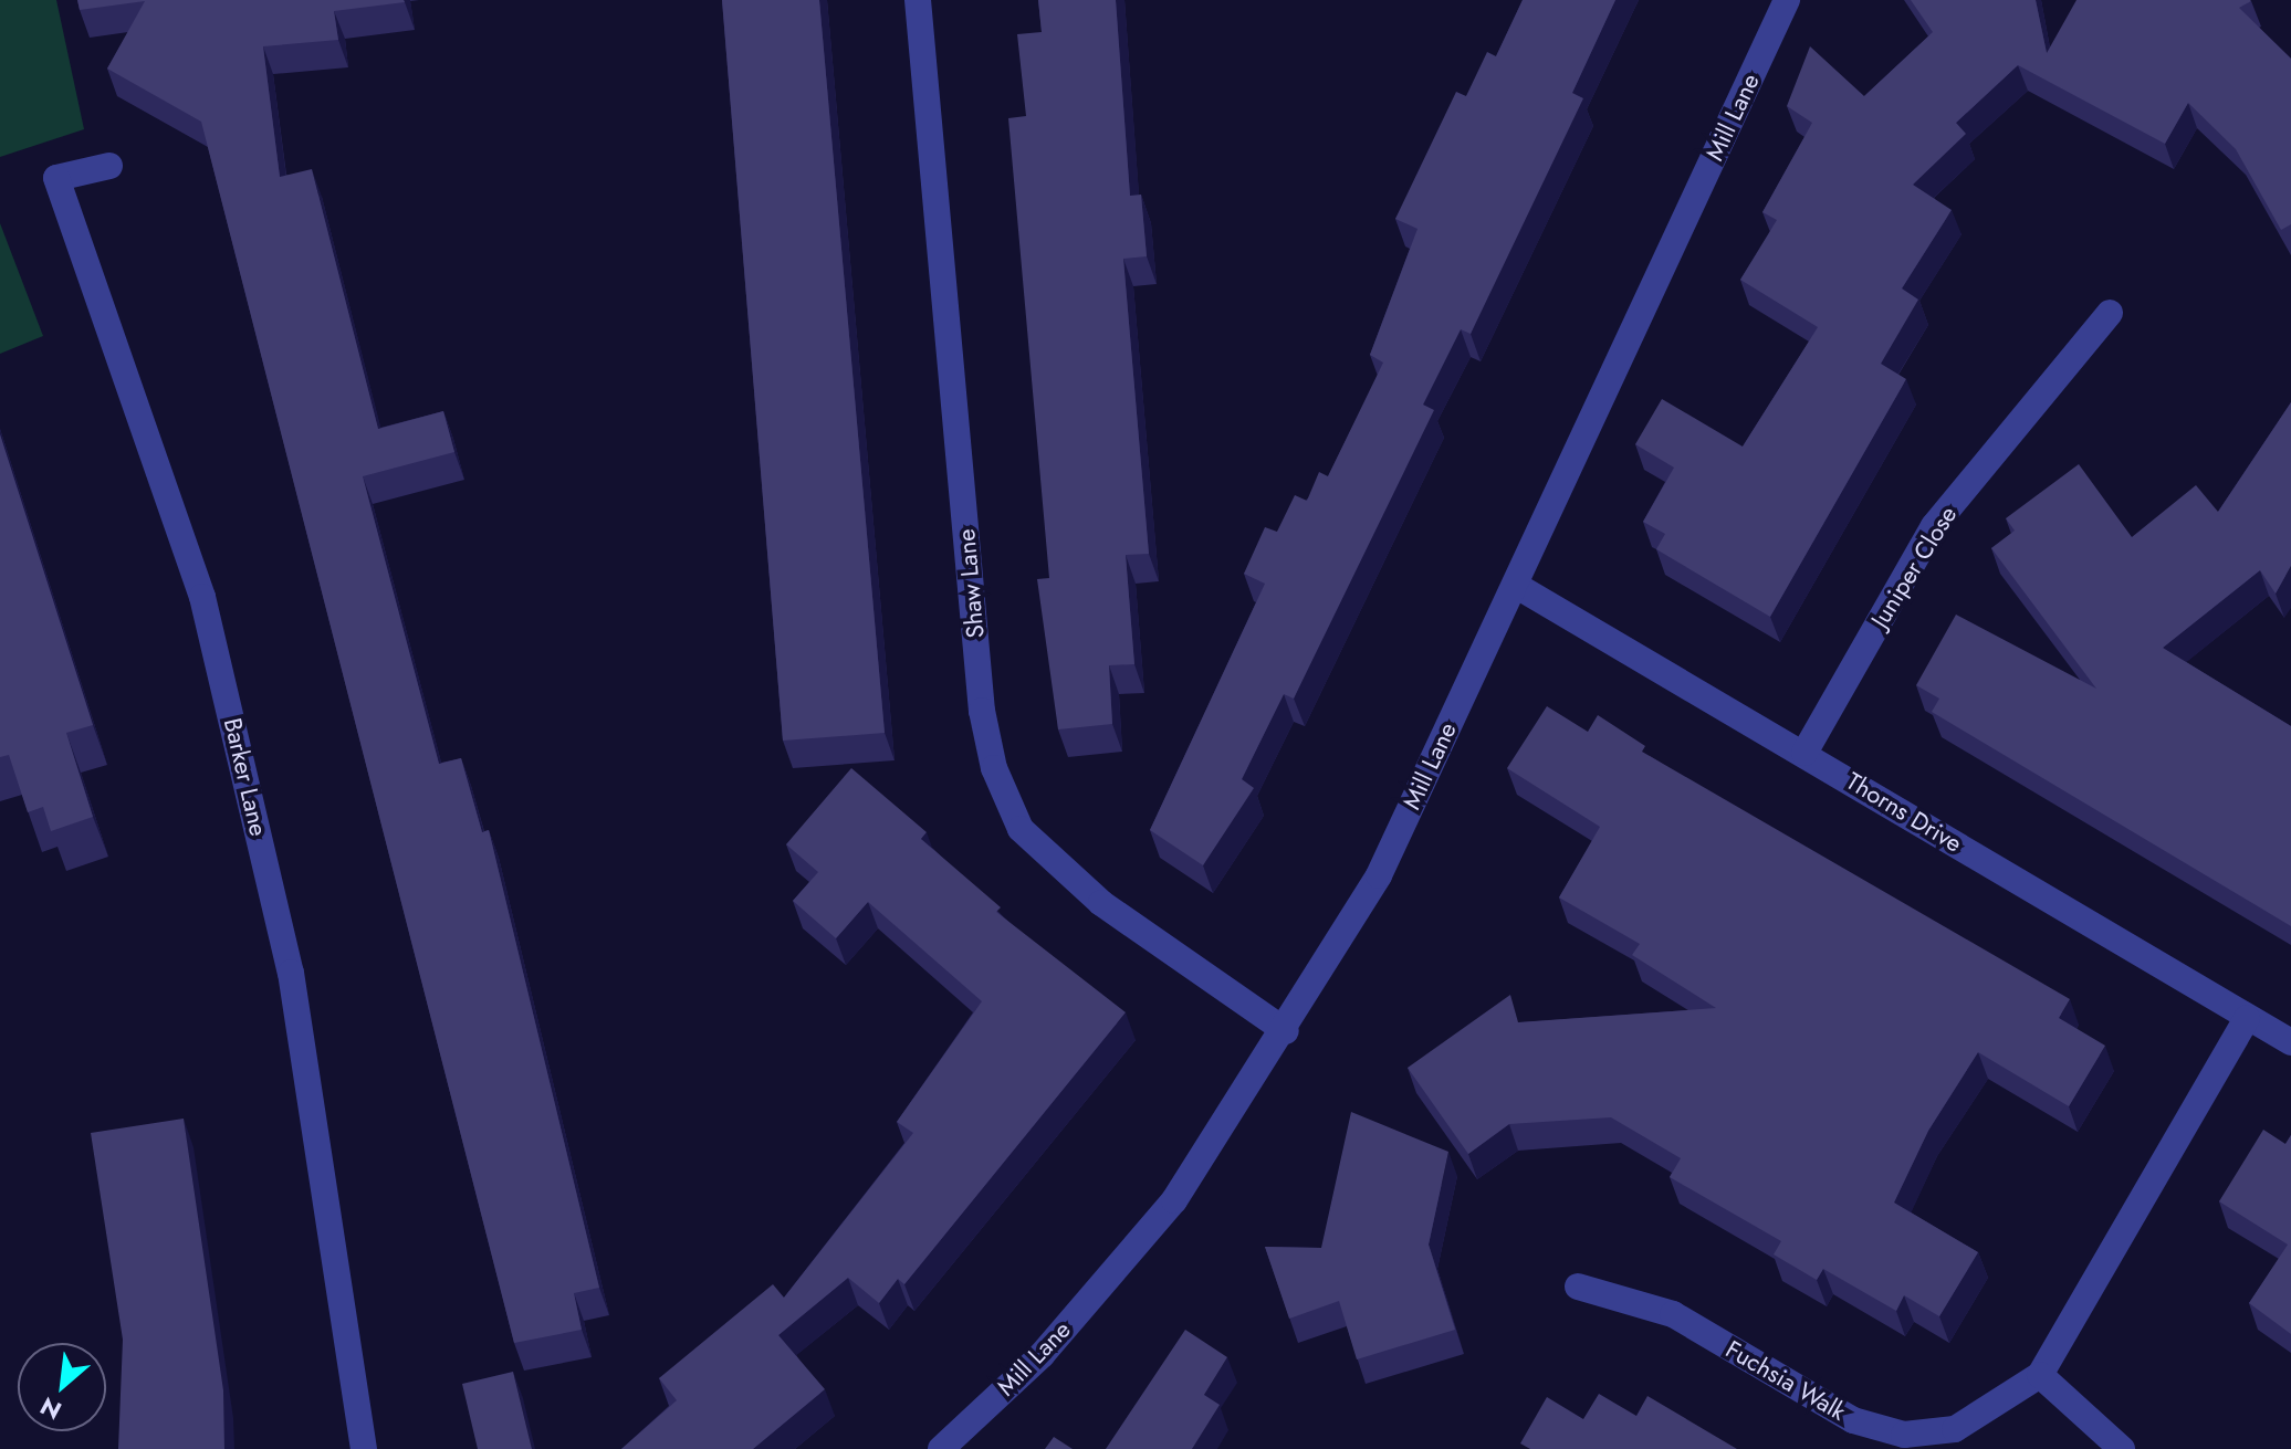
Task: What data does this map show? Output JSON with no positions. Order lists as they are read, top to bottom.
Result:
{
  "streets": {
    "street": [
      "Mill Lane",
      "Juniper Close",
      "Shaw Lane",
      "Barker Lane",
      "Thorns Drive",
      "Fuchsia Walk"
    ]
  },
  "crossings": [
    ["Mill Lane", "Shaw Lane"],
    ["Mill Lane", "Thorns Drive"],
    ["Juniper Close", "Thorns Drive"],
    ["Thorns Drive", "Fuchsia Walk"]
  ],
  "north": "bottom left"
}
